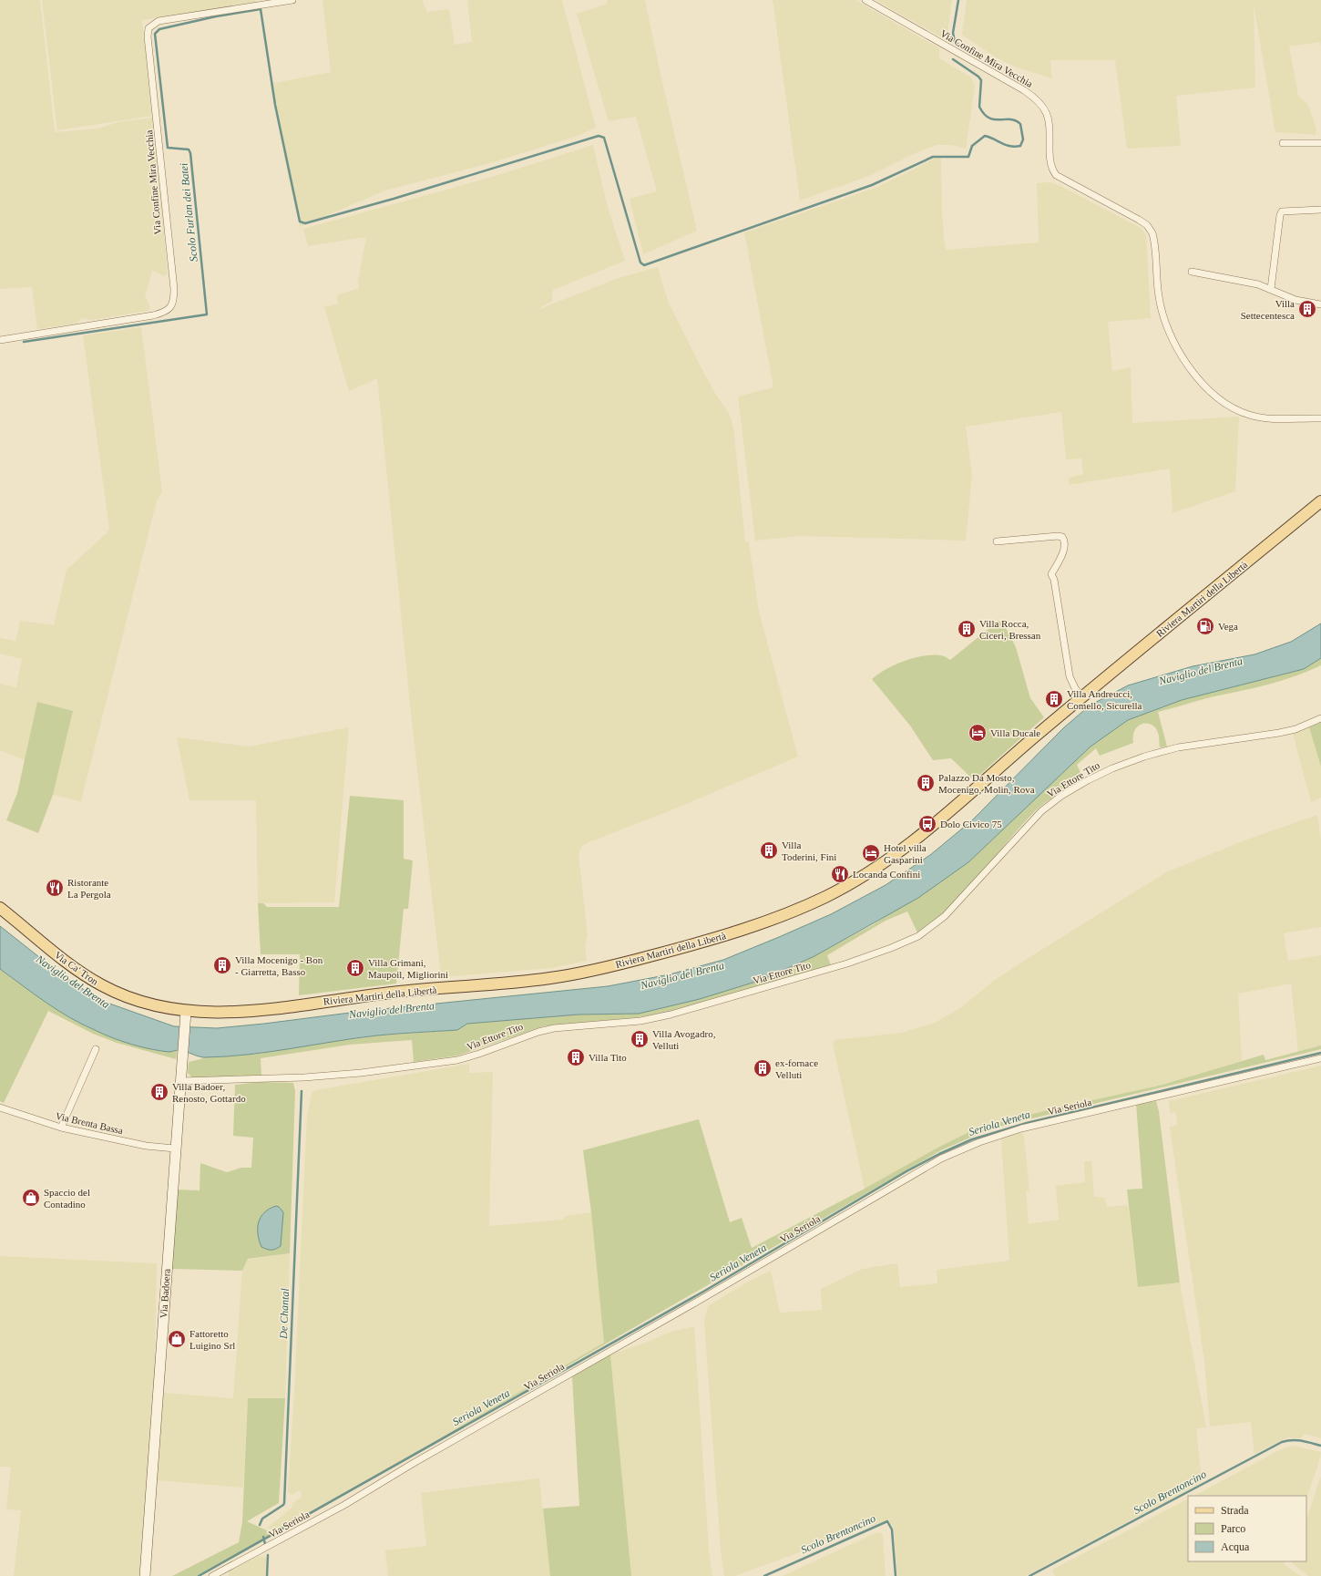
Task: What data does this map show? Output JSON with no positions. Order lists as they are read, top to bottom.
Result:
{
  "streets": {
    "main road": ["Riviera Martiri della Libertà", "Via Ca' Tron", "Via Badoera"],
    "street": [
      "Via Confine Mira Vecchia",
      "Via Ettore Tito",
      "Via Seriola",
      "Via Brenta Bassa"
    ]
  },
  "crossings": [
    ["Riviera Martiri della Libertà", "Via Ca' Tron"],
    ["Riviera Martiri della Libertà", "Via Badoera"],
    ["Via Ettore Tito", "Via Badoera"],
    ["Via Ca' Tron", "Via Badoera"],
    ["Via Brenta Bassa", "Via Badoera"]
  ],
  "water": [
    "Scolo Furlan dei Batei",
    "Naviglio del Brenta",
    "Seriola Veneta",
    "De Chantal",
    "Scolo Brentoncino"
  ],
  "places": {
    "building": [
      "Villa Settecentesca",
      "Villa Rocca, Ciceri, Bressan",
      "Villa Andreucci, Comello, Sicurella",
      "Palazzo Da Mosto, Mocenigo, Molin, Rova",
      "Villa Toderini, Fini",
      "Villa Mocenigo - Bon - Giarretta, Basso",
      "Villa Grimani, Maupoil, Migliorini",
      "Villa Avogadro, Velluti",
      "Villa Tito",
      "ex-fornace Velluti",
      "Villa Badoer, Renosto, Gottardo"
    ],
    "fuel station": ["Vega"],
    "hotel": ["Villa Ducale", "Hotel villa Gasparini"],
    "bus stop": ["Dolo Civico 75"],
    "restaurant": ["Locanda Confini", "Ristorante La Pergola"],
    "shop": ["Spaccio del Contadino", "Fattoretto Luigino Srl"]
  },
  "legend": ["Strada", "Parco", "Acqua"]
}
